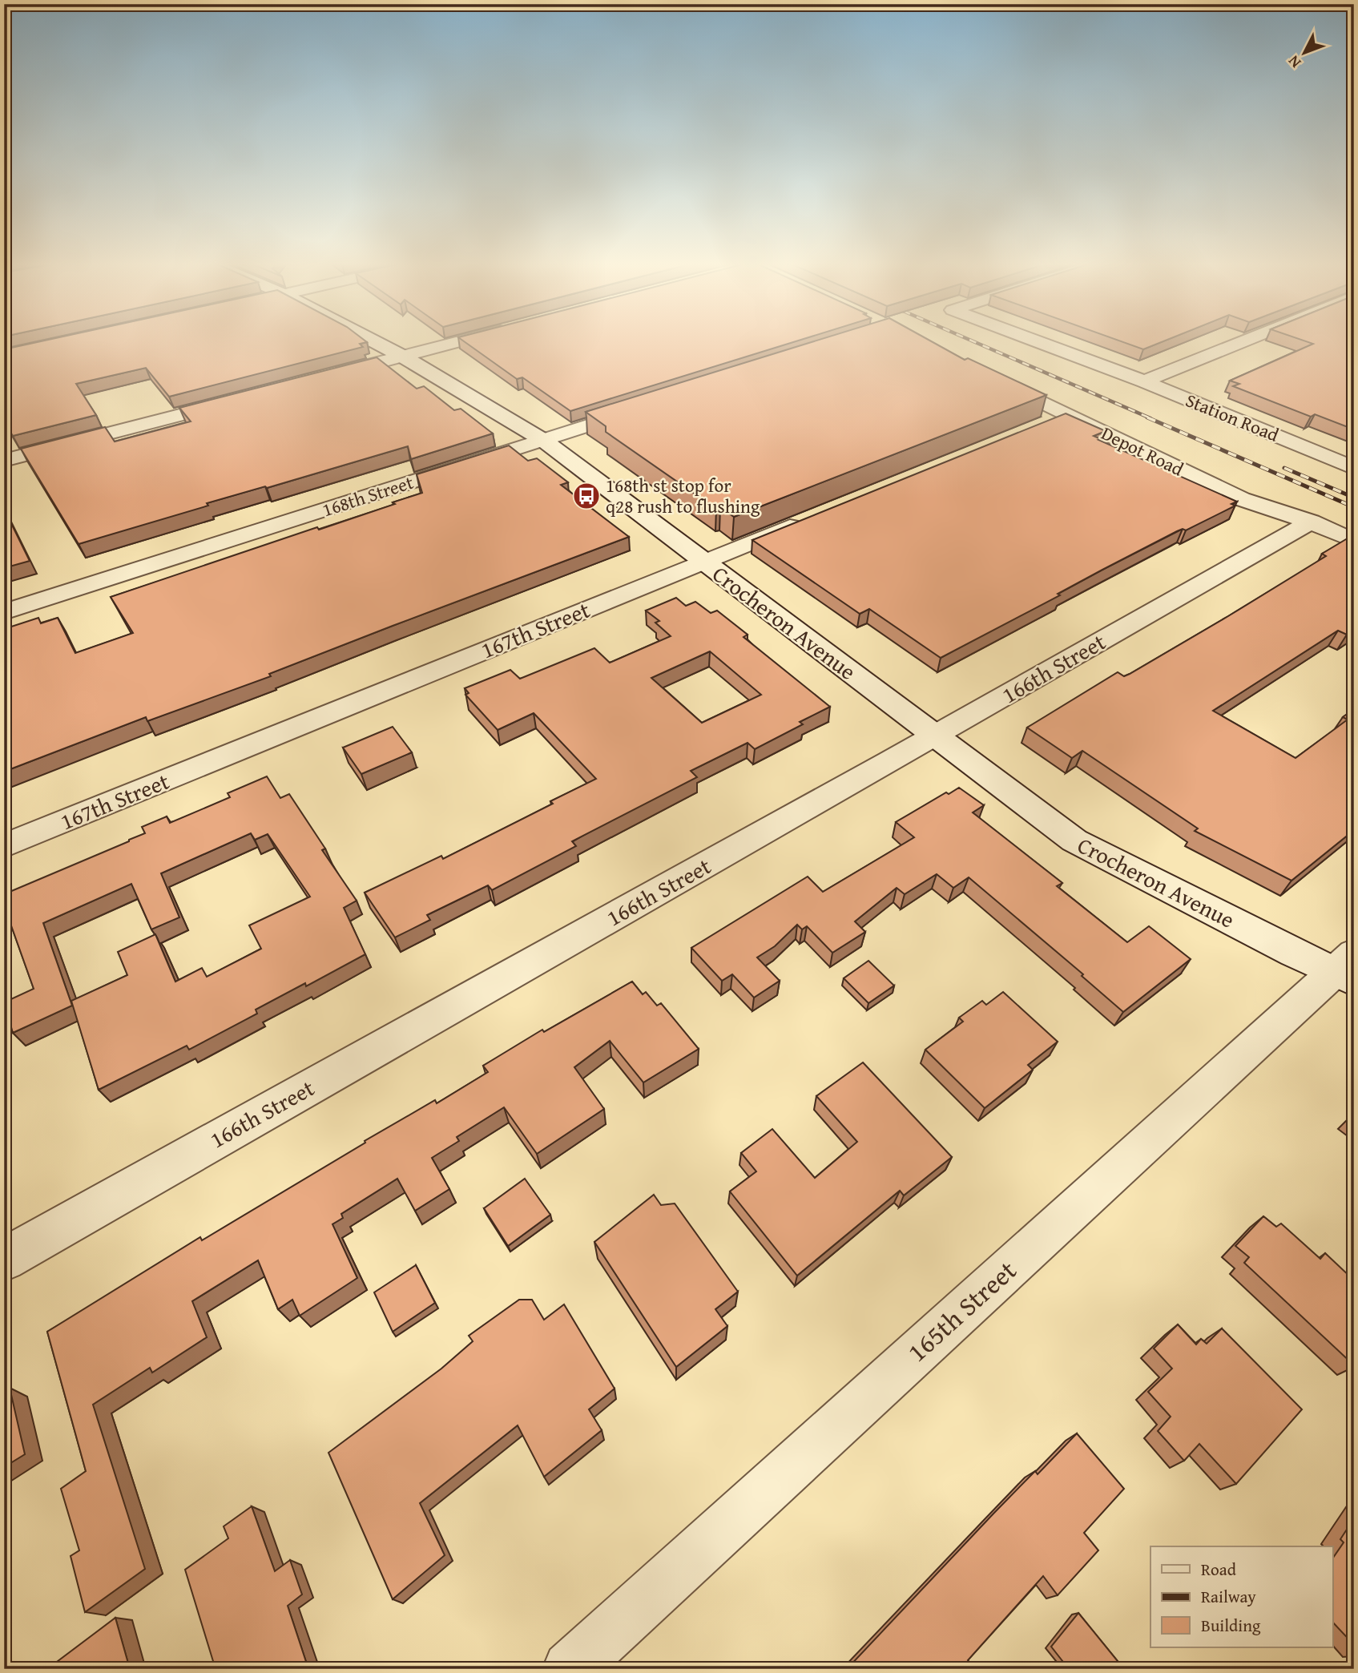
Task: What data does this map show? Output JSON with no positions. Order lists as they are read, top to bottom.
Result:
{
  "streets": {
    "street": [
      "Station Road",
      "Depot Road",
      "168th Street",
      "Crocheron Avenue",
      "167th Street",
      "166th Street",
      "165th Street"
    ]
  },
  "crossings": [
    ["Depot Road", "166th Street"],
    ["168th Street", "Crocheron Avenue"],
    ["Crocheron Avenue", "167th Street"],
    ["Crocheron Avenue", "166th Street"],
    ["Crocheron Avenue", "165th Street"]
  ],
  "places": {
    "bus stop": ["168th st stop for q28 rush to flushing"]
  },
  "legend": ["Road", "Railway", "Building"],
  "north": "bottom left"
}
